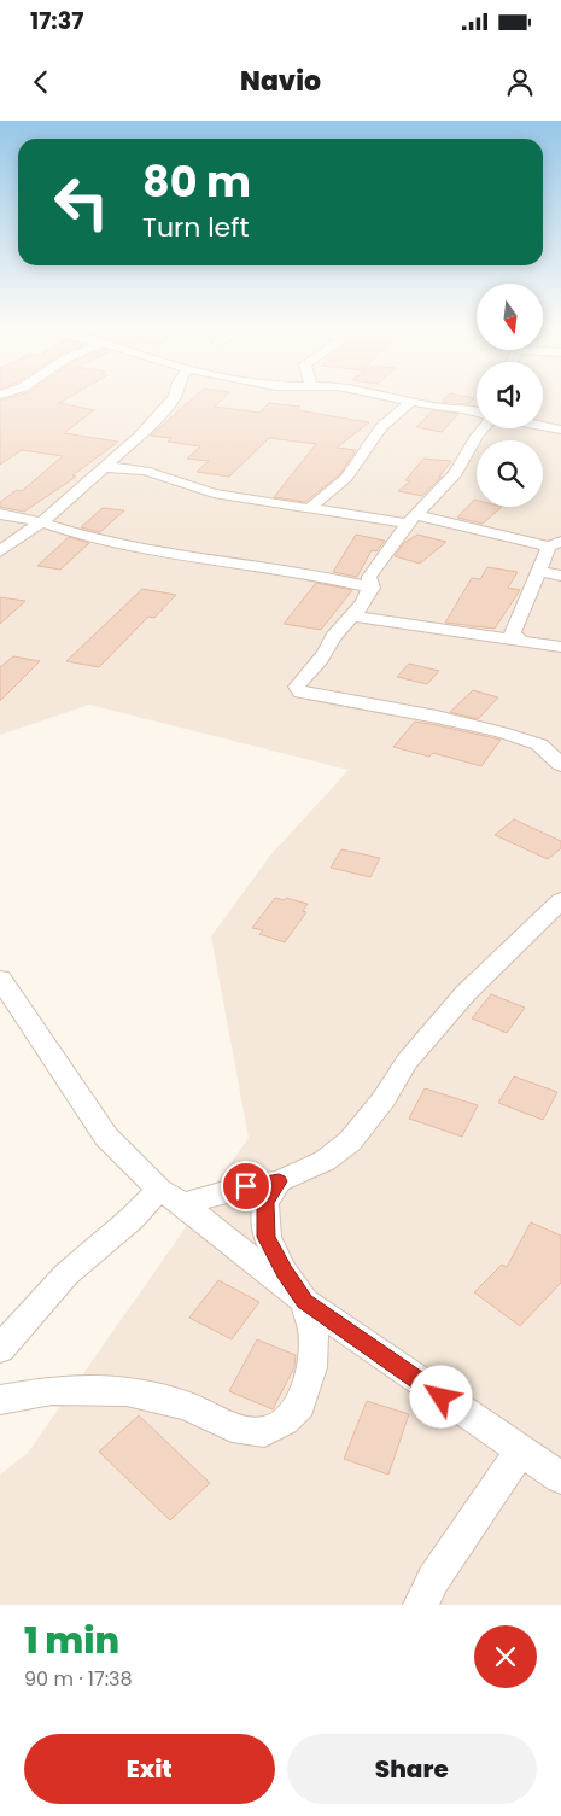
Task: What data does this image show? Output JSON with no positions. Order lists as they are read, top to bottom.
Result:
{
  "north": "bottom",
  "page": {
    "status": "17:37",
    "header": "Navio",
    "turn": ["80 m", "Turn left"],
    "heading": ["1 min", "90 m · 17:38"],
    "buttons": ["Exit", "Share"]
  }
}
